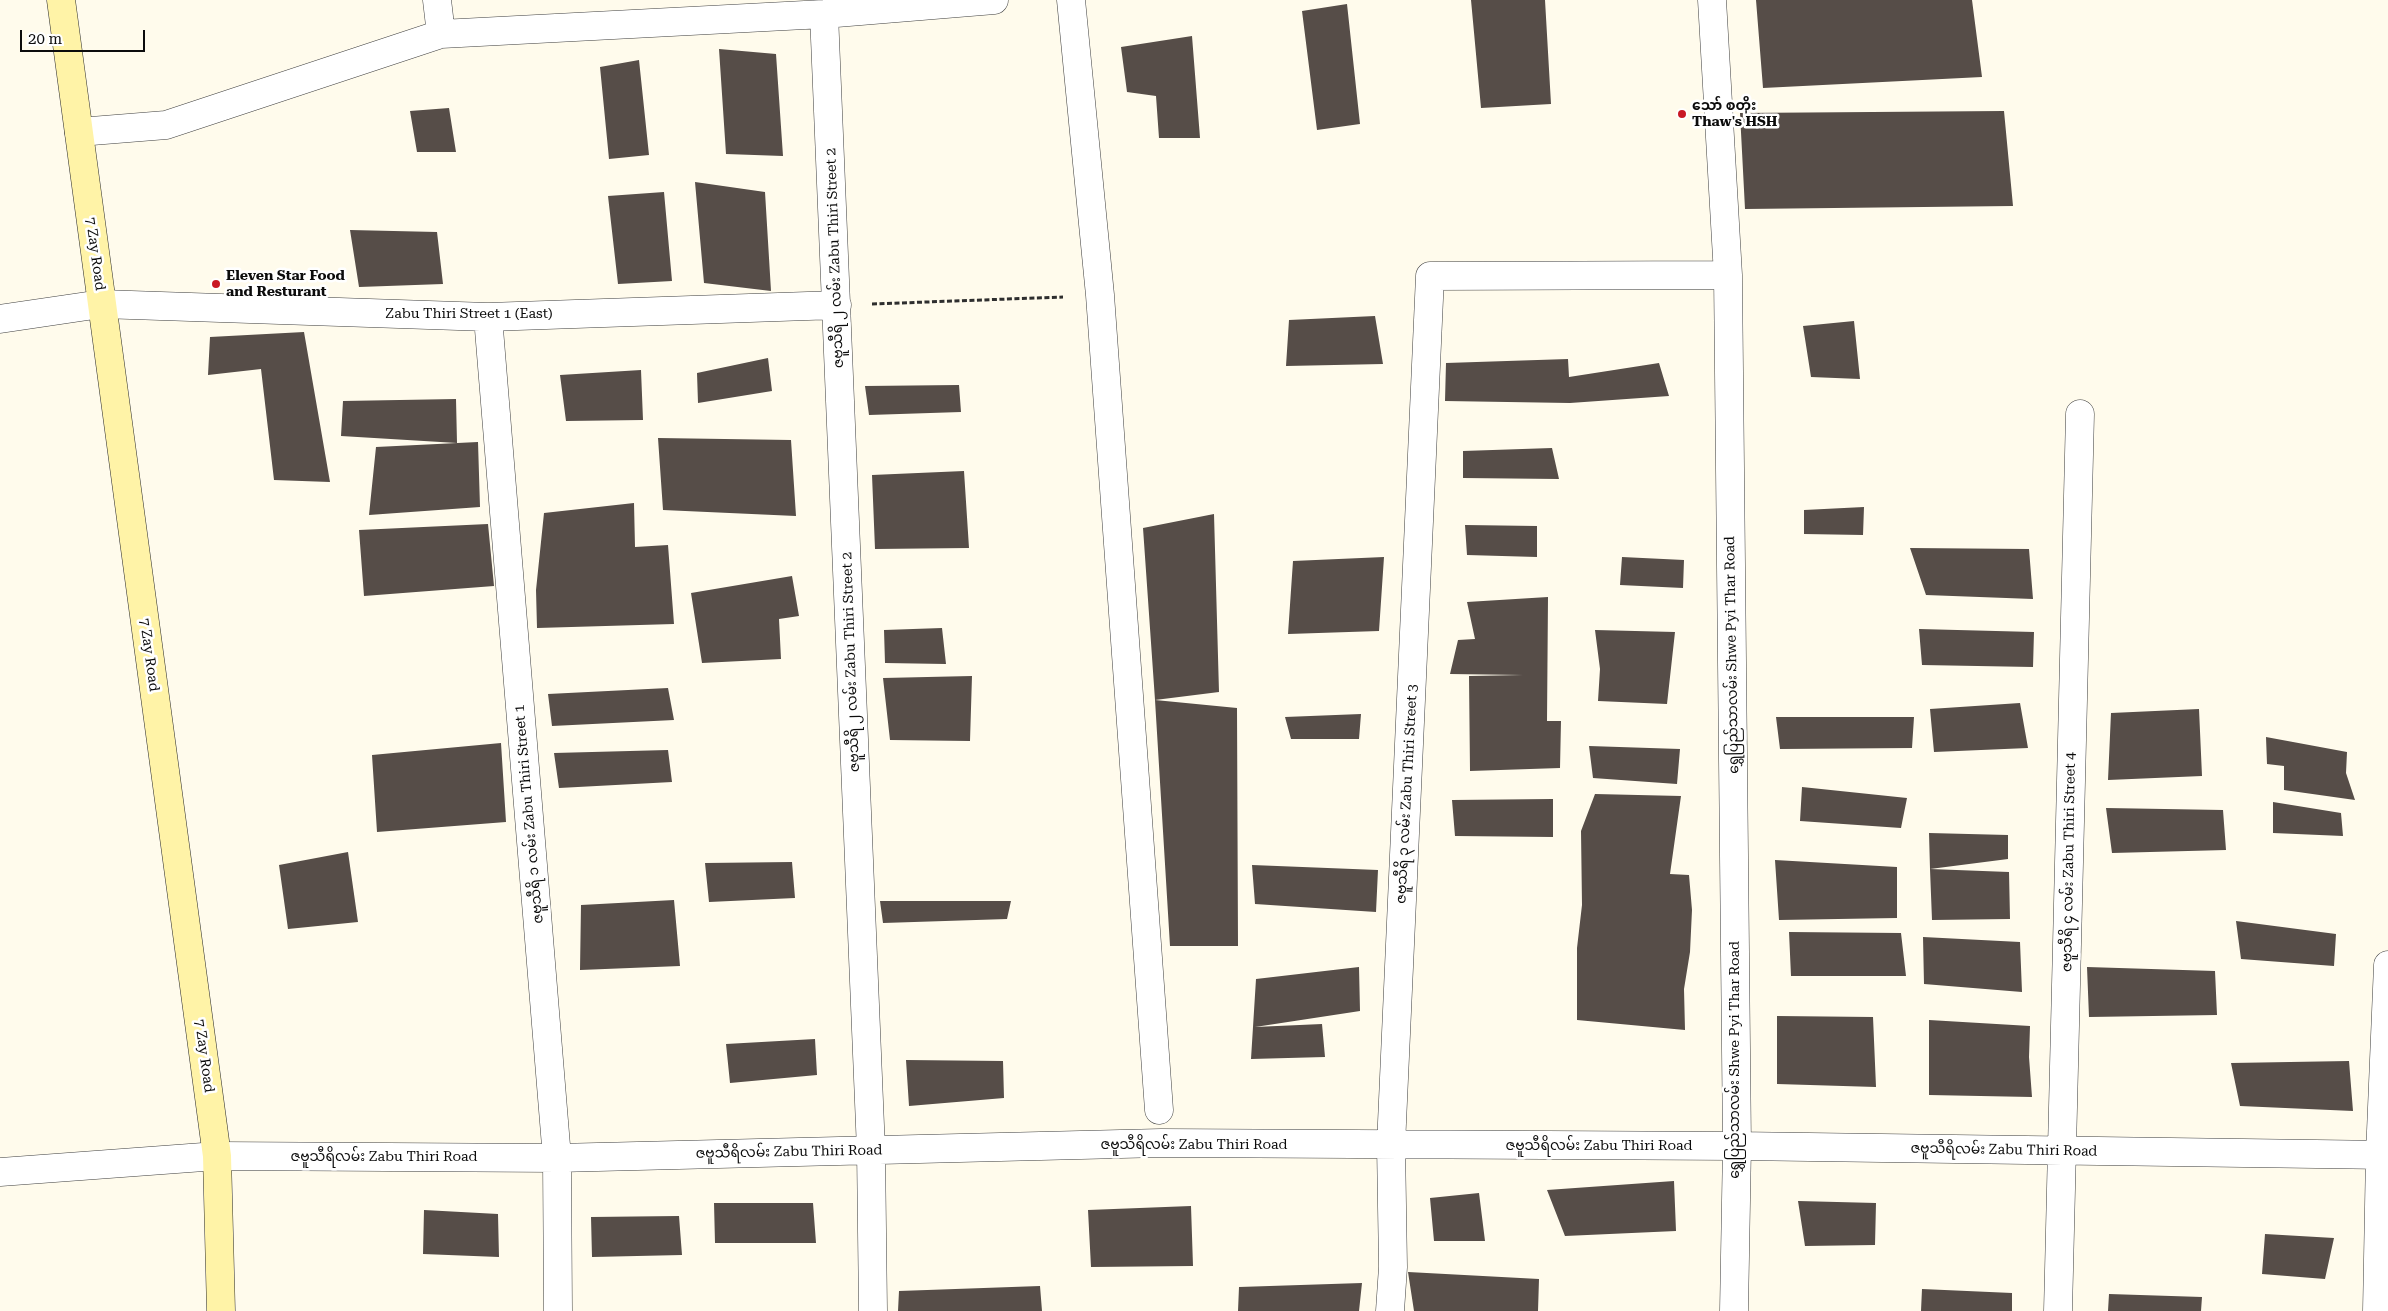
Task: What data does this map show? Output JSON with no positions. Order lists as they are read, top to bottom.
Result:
{
  "streets": {
    "street": [
      "7 Zay Road",
      "ဇဗူသီရိ ၂ လမ်း Zabu Thiri Street 2",
      "Zabu Thiri Street 1 (East)",
      "ရွှေပြည်သာလမ်း Shwe Pyi Thar Road",
      "ဇဗူသီရိ ၃ လမ်း Zabu Thiri Street 3",
      "ဇဗူသီရိ ၁ လမ်း Zabu Thiri Street 1",
      "ဇဗူသီရိ ၄ လမ်း Zabu Thiri Street 4",
      "ဇဗူသီရိလမ်း Zabu Thiri Road"
    ]
  },
  "crossings": [
    ["7 Zay Road", "Zabu Thiri Street 1 (East)"],
    ["7 Zay Road", "ဇဗူသီရိလမ်း Zabu Thiri Road"],
    ["ဇဗူသီရိ ၂ လမ်း Zabu Thiri Street 2", "Zabu Thiri Street 1 (East)"],
    ["ဇဗူသီရိ ၂ လမ်း Zabu Thiri Street 2", "ဇဗူသီရိလမ်း Zabu Thiri Road"],
    ["Zabu Thiri Street 1 (East)", "ဇဗူသီရိ ၁ လမ်း Zabu Thiri Street 1"],
    ["ရွှေပြည်သာလမ်း Shwe Pyi Thar Road", "ဇဗူသီရိ ၃ လမ်း Zabu Thiri Street 3"],
    ["ရွှေပြည်သာလမ်း Shwe Pyi Thar Road", "ဇဗူသီရိလမ်း Zabu Thiri Road"],
    ["ဇဗူသီရိ ၃ လမ်း Zabu Thiri Street 3", "ဇဗူသီရိလမ်း Zabu Thiri Road"],
    ["ဇဗူသီရိ ၁ လမ်း Zabu Thiri Street 1", "ဇဗူသီရိလမ်း Zabu Thiri Road"],
    ["ဇဗူသီရိ ၄ လမ်း Zabu Thiri Street 4", "ဇဗူသီရိလမ်း Zabu Thiri Road"]
  ],
  "places": ["သော် စတိုး Thaw's HSH", "Eleven Star Food and Resturant"],
  "scale_bar": "20 m"
}
